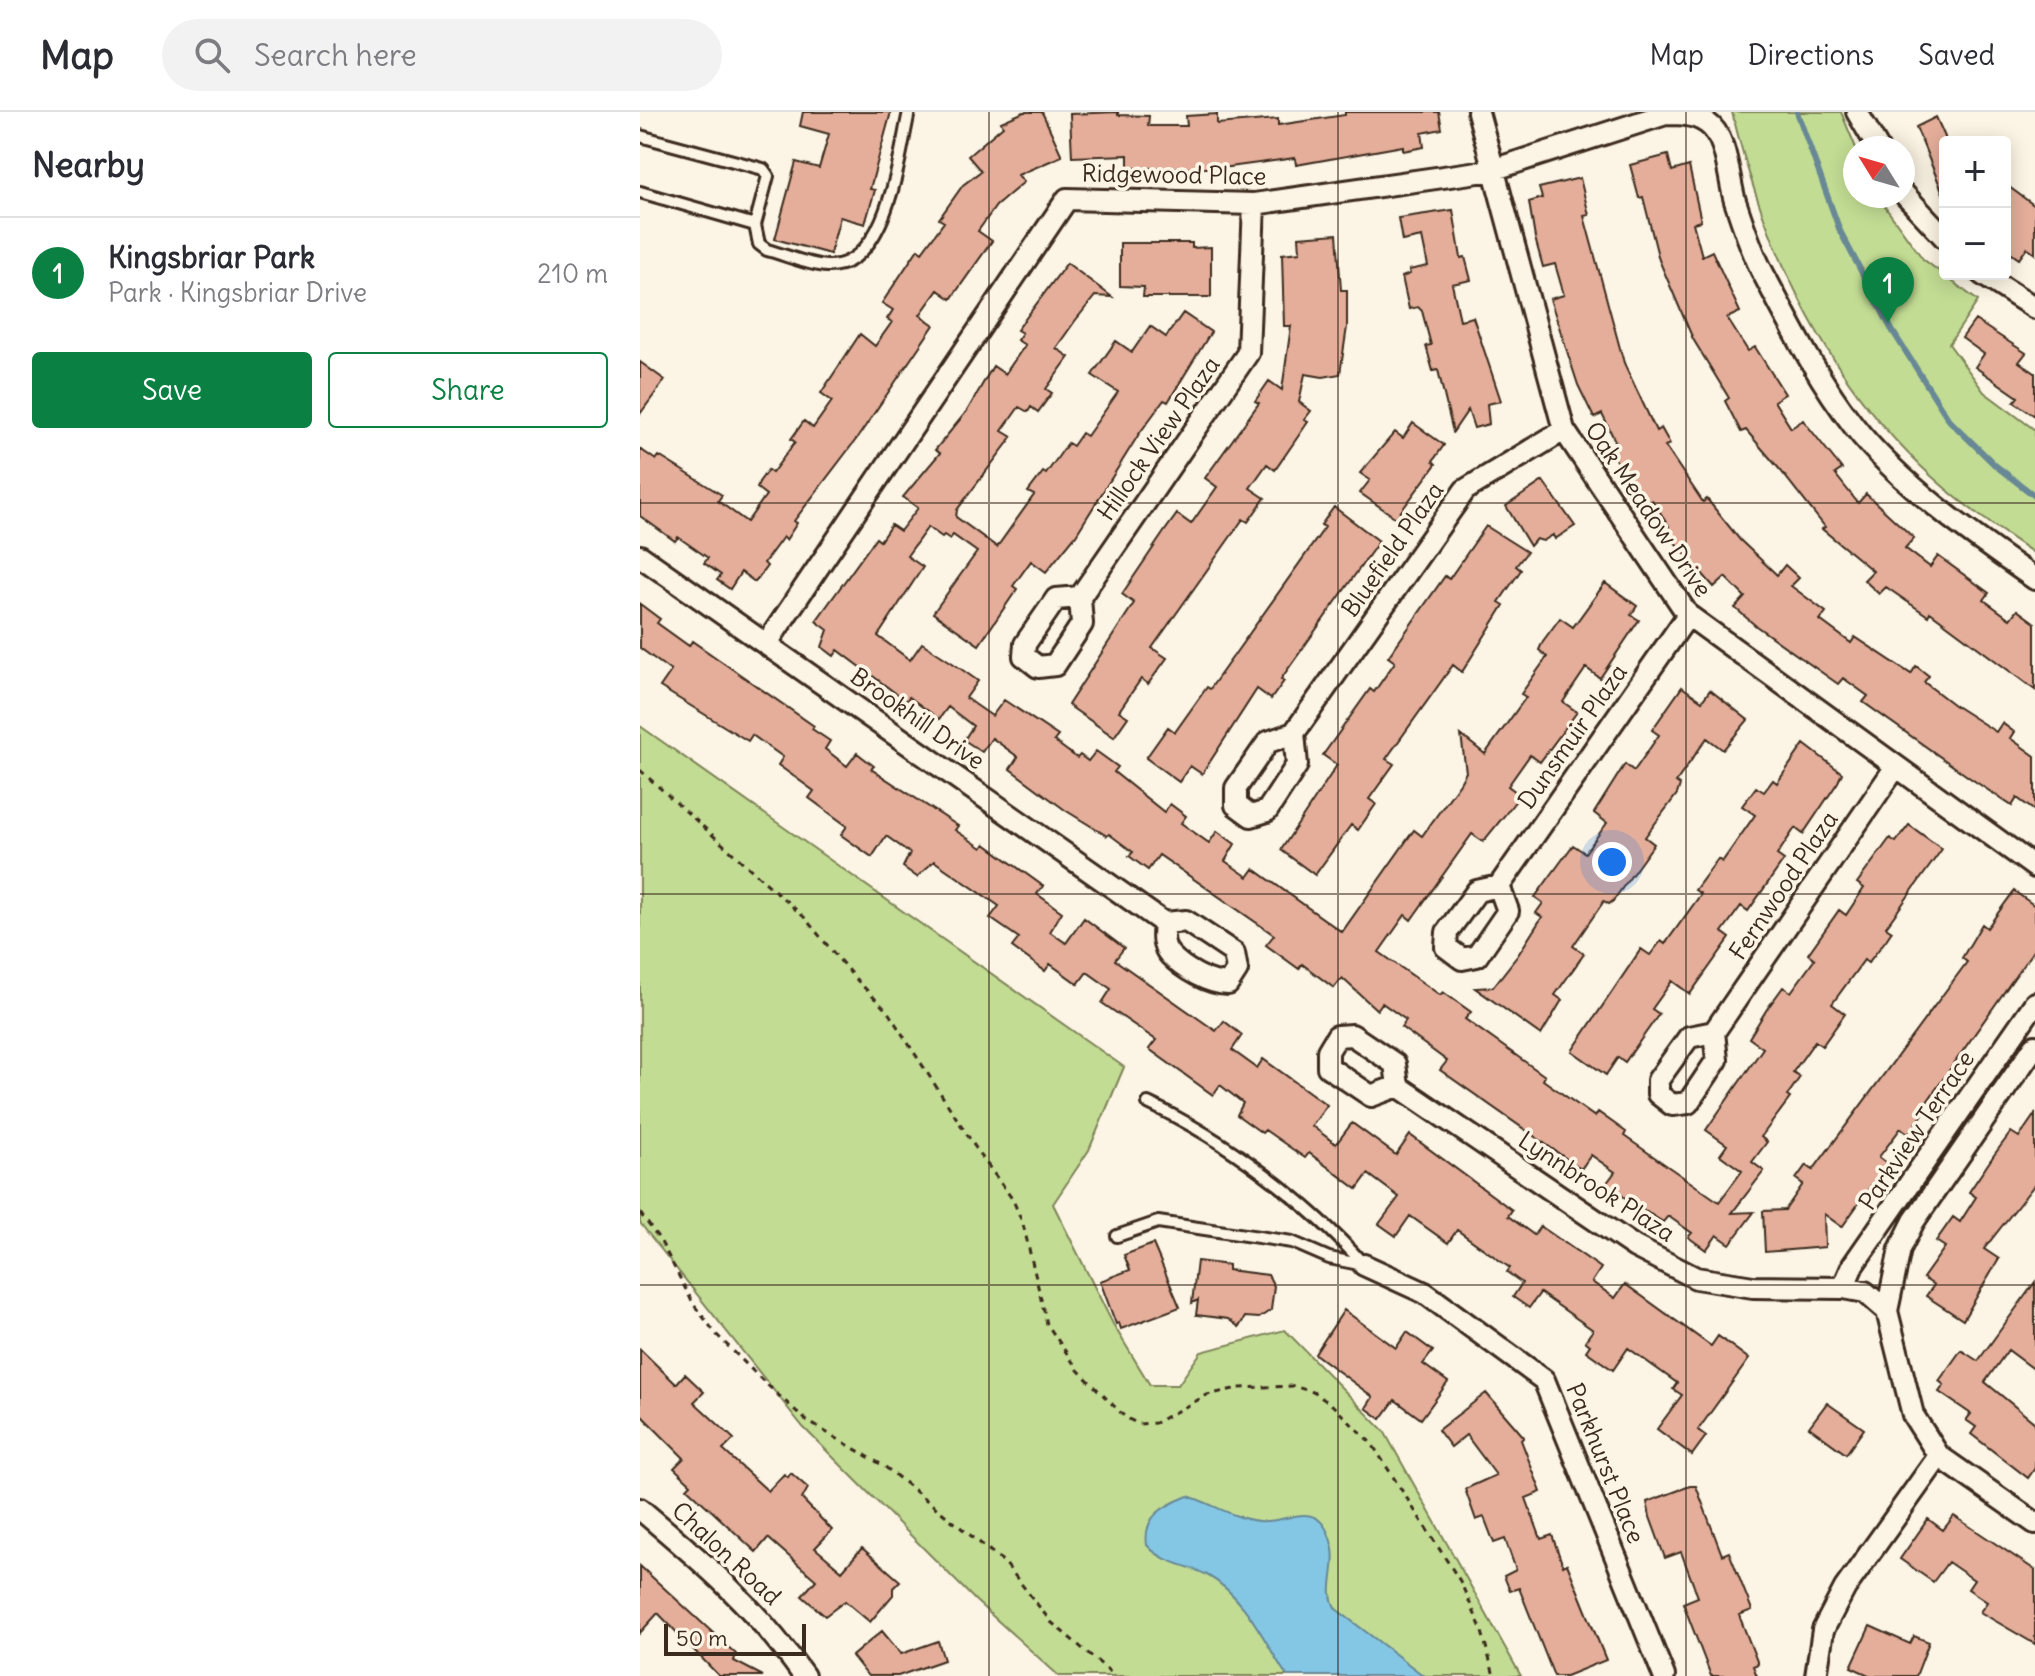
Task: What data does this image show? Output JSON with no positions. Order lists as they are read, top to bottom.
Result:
{
  "streets": {
    "street": [
      "Ridgewood Place",
      "Hillock View Plaza",
      "Oak Meadow Drive",
      "Bluefield Plaza",
      "Brookhill Drive",
      "Dunsmuir Plaza",
      "Fernwood Plaza",
      "Parkview Terrace",
      "Lynnbrook Plaza",
      "Parkhurst Place",
      "Chalon Road"
    ]
  },
  "crossings": [
    ["Ridgewood Place", "Hillock View Plaza"],
    ["Ridgewood Place", "Oak Meadow Drive"],
    ["Ridgewood Place", "Brookhill Drive"],
    ["Oak Meadow Drive", "Bluefield Plaza"],
    ["Oak Meadow Drive", "Dunsmuir Plaza"],
    ["Oak Meadow Drive", "Fernwood Plaza"],
    ["Parkview Terrace", "Lynnbrook Plaza"]
  ],
  "scale_bar": "50 m",
  "north": "top left",
  "page": {
    "header": "Map",
    "search": "Search here",
    "nav": ["Map", "Directions", "Saved"],
    "heading": "Nearby",
    "map_buttons": ["+", "−"],
    "list": [
      {
        "mark": "1",
        "name": "Kingsbriar Park",
        "note": "Park · Kingsbriar Drive",
        "value": "210 m"
      }
    ],
    "pins": "1",
    "buttons": ["Save", "Share"],
    "scale": "50 m"
  }
}
